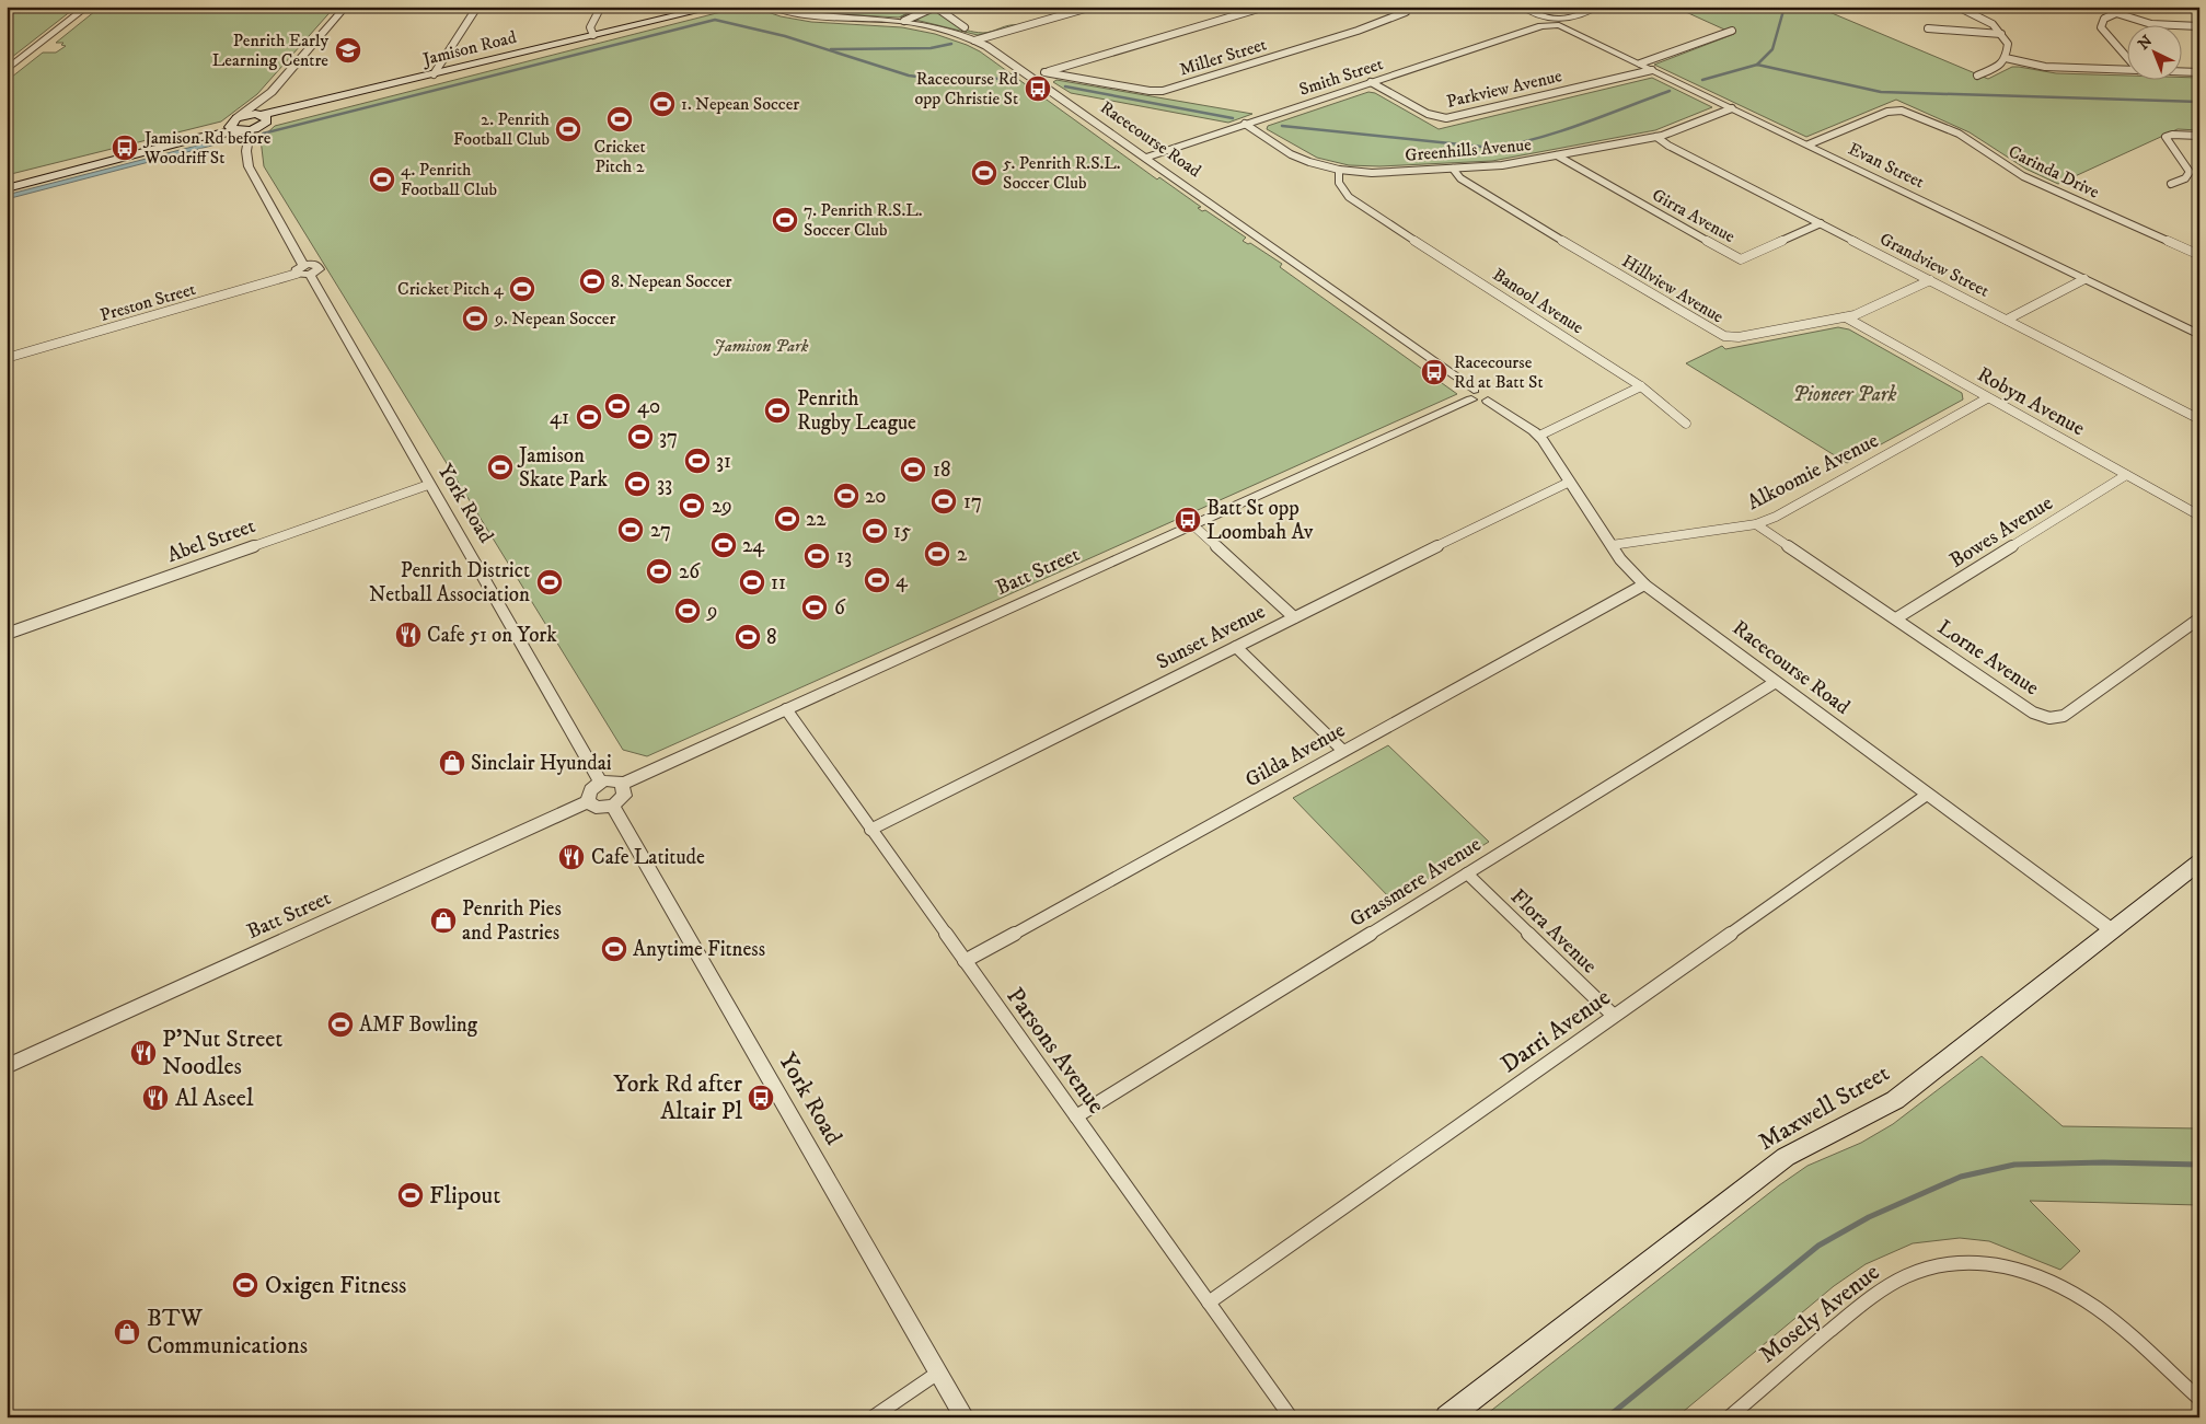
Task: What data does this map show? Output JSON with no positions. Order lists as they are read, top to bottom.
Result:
{
  "streets": {
    "main road": ["Jamison Road", "Maxwell Street"],
    "street": [
      "Miller Street",
      "Smith Street",
      "Parkview Avenue",
      "Racecourse Road",
      "Greenhills Avenue",
      "Evan Street",
      "Carinda Drive",
      "Girra Avenue",
      "Grandview Street",
      "Hillview Avenue",
      "Banool Avenue",
      "Preston Street",
      "Robyn Avenue",
      "Alkoomie Avenue",
      "York Road",
      "Bowes Avenue",
      "Abel Street",
      "Batt Street",
      "Sunset Avenue",
      "Lorne Avenue",
      "Gilda Avenue",
      "Grassmere Avenue",
      "Flora Avenue",
      "Darri Avenue",
      "Parsons Avenue",
      "Mosely Avenue"
    ]
  },
  "crossings": [
    ["Smith Street", "Parkview Avenue"],
    ["Smith Street", "Racecourse Road"],
    ["Smith Street", "Greenhills Avenue"],
    ["Parkview Avenue", "Evan Street"],
    ["Racecourse Road", "Alkoomie Avenue"],
    ["Racecourse Road", "Batt Street"],
    ["Racecourse Road", "Sunset Avenue"],
    ["Racecourse Road", "Gilda Avenue"],
    ["Racecourse Road", "Grassmere Avenue"],
    ["Racecourse Road", "Darri Avenue"],
    ["Racecourse Road", "Maxwell Street"],
    ["Greenhills Avenue", "Evan Street"],
    ["Greenhills Avenue", "Girra Avenue"],
    ["Greenhills Avenue", "Grandview Street"],
    ["Greenhills Avenue", "Hillview Avenue"],
    ["Greenhills Avenue", "Banool Avenue"],
    ["Evan Street", "Carinda Drive"],
    ["Girra Avenue", "Grandview Street"],
    ["Grandview Street", "Hillview Avenue"],
    ["Hillview Avenue", "Robyn Avenue"],
    ["Robyn Avenue", "Alkoomie Avenue"],
    ["Robyn Avenue", "Bowes Avenue"],
    ["Alkoomie Avenue", "Lorne Avenue"],
    ["York Road", "Abel Street"],
    ["York Road", "Batt Street"],
    ["Bowes Avenue", "Lorne Avenue"],
    ["Batt Street", "Parsons Avenue"],
    ["Sunset Avenue", "Parsons Avenue"],
    ["Gilda Avenue", "Parsons Avenue"],
    ["Grassmere Avenue", "Flora Avenue"],
    ["Grassmere Avenue", "Parsons Avenue"],
    ["Flora Avenue", "Darri Avenue"],
    ["Darri Avenue", "Parsons Avenue"]
  ],
  "parks": ["Jamison Park", "Pioneer Park"],
  "places": {
    "school or university": ["Penrith Early Learning Centre"],
    "bus stop": [
      "Racecourse Rd opp Christie St",
      "Jamison Rd before Woodriff St",
      "Racecourse Rd at Batt St",
      "Batt St opp Loombah Av",
      "York Rd after Altair Pl"
    ],
    "sports": [
      "1. Nepean Soccer",
      "Cricket Pitch 2",
      "2. Penrith Football Club",
      "5. Penrith R.S.L. Soccer Club",
      "4. Penrith Football Club",
      "7. Penrith R.S.L. Soccer Club",
      "8. Nepean Soccer",
      "Cricket Pitch 4",
      "9. Nepean Soccer",
      "40",
      "Penrith Rugby League",
      "41",
      "37",
      "31",
      "Jamison Skate Park",
      "18",
      "33",
      "20",
      "17",
      "29",
      "22",
      "27",
      "15",
      "24",
      "2",
      "13",
      "26",
      "4",
      "Penrith District Netball Association",
      "11",
      "6",
      "9",
      "8",
      "Anytime Fitness",
      "AMF Bowling",
      "Flipout",
      "Oxigen Fitness"
    ],
    "restaurant": [
      "Cafe 51 on York",
      "Cafe Latitude",
      "P'Nut Street Noodles",
      "Al Aseel"
    ],
    "shop": ["Sinclair Hyundai", "Penrith Pies and Pastries", "BTW Communications"]
  },
  "north": "top left"
}
